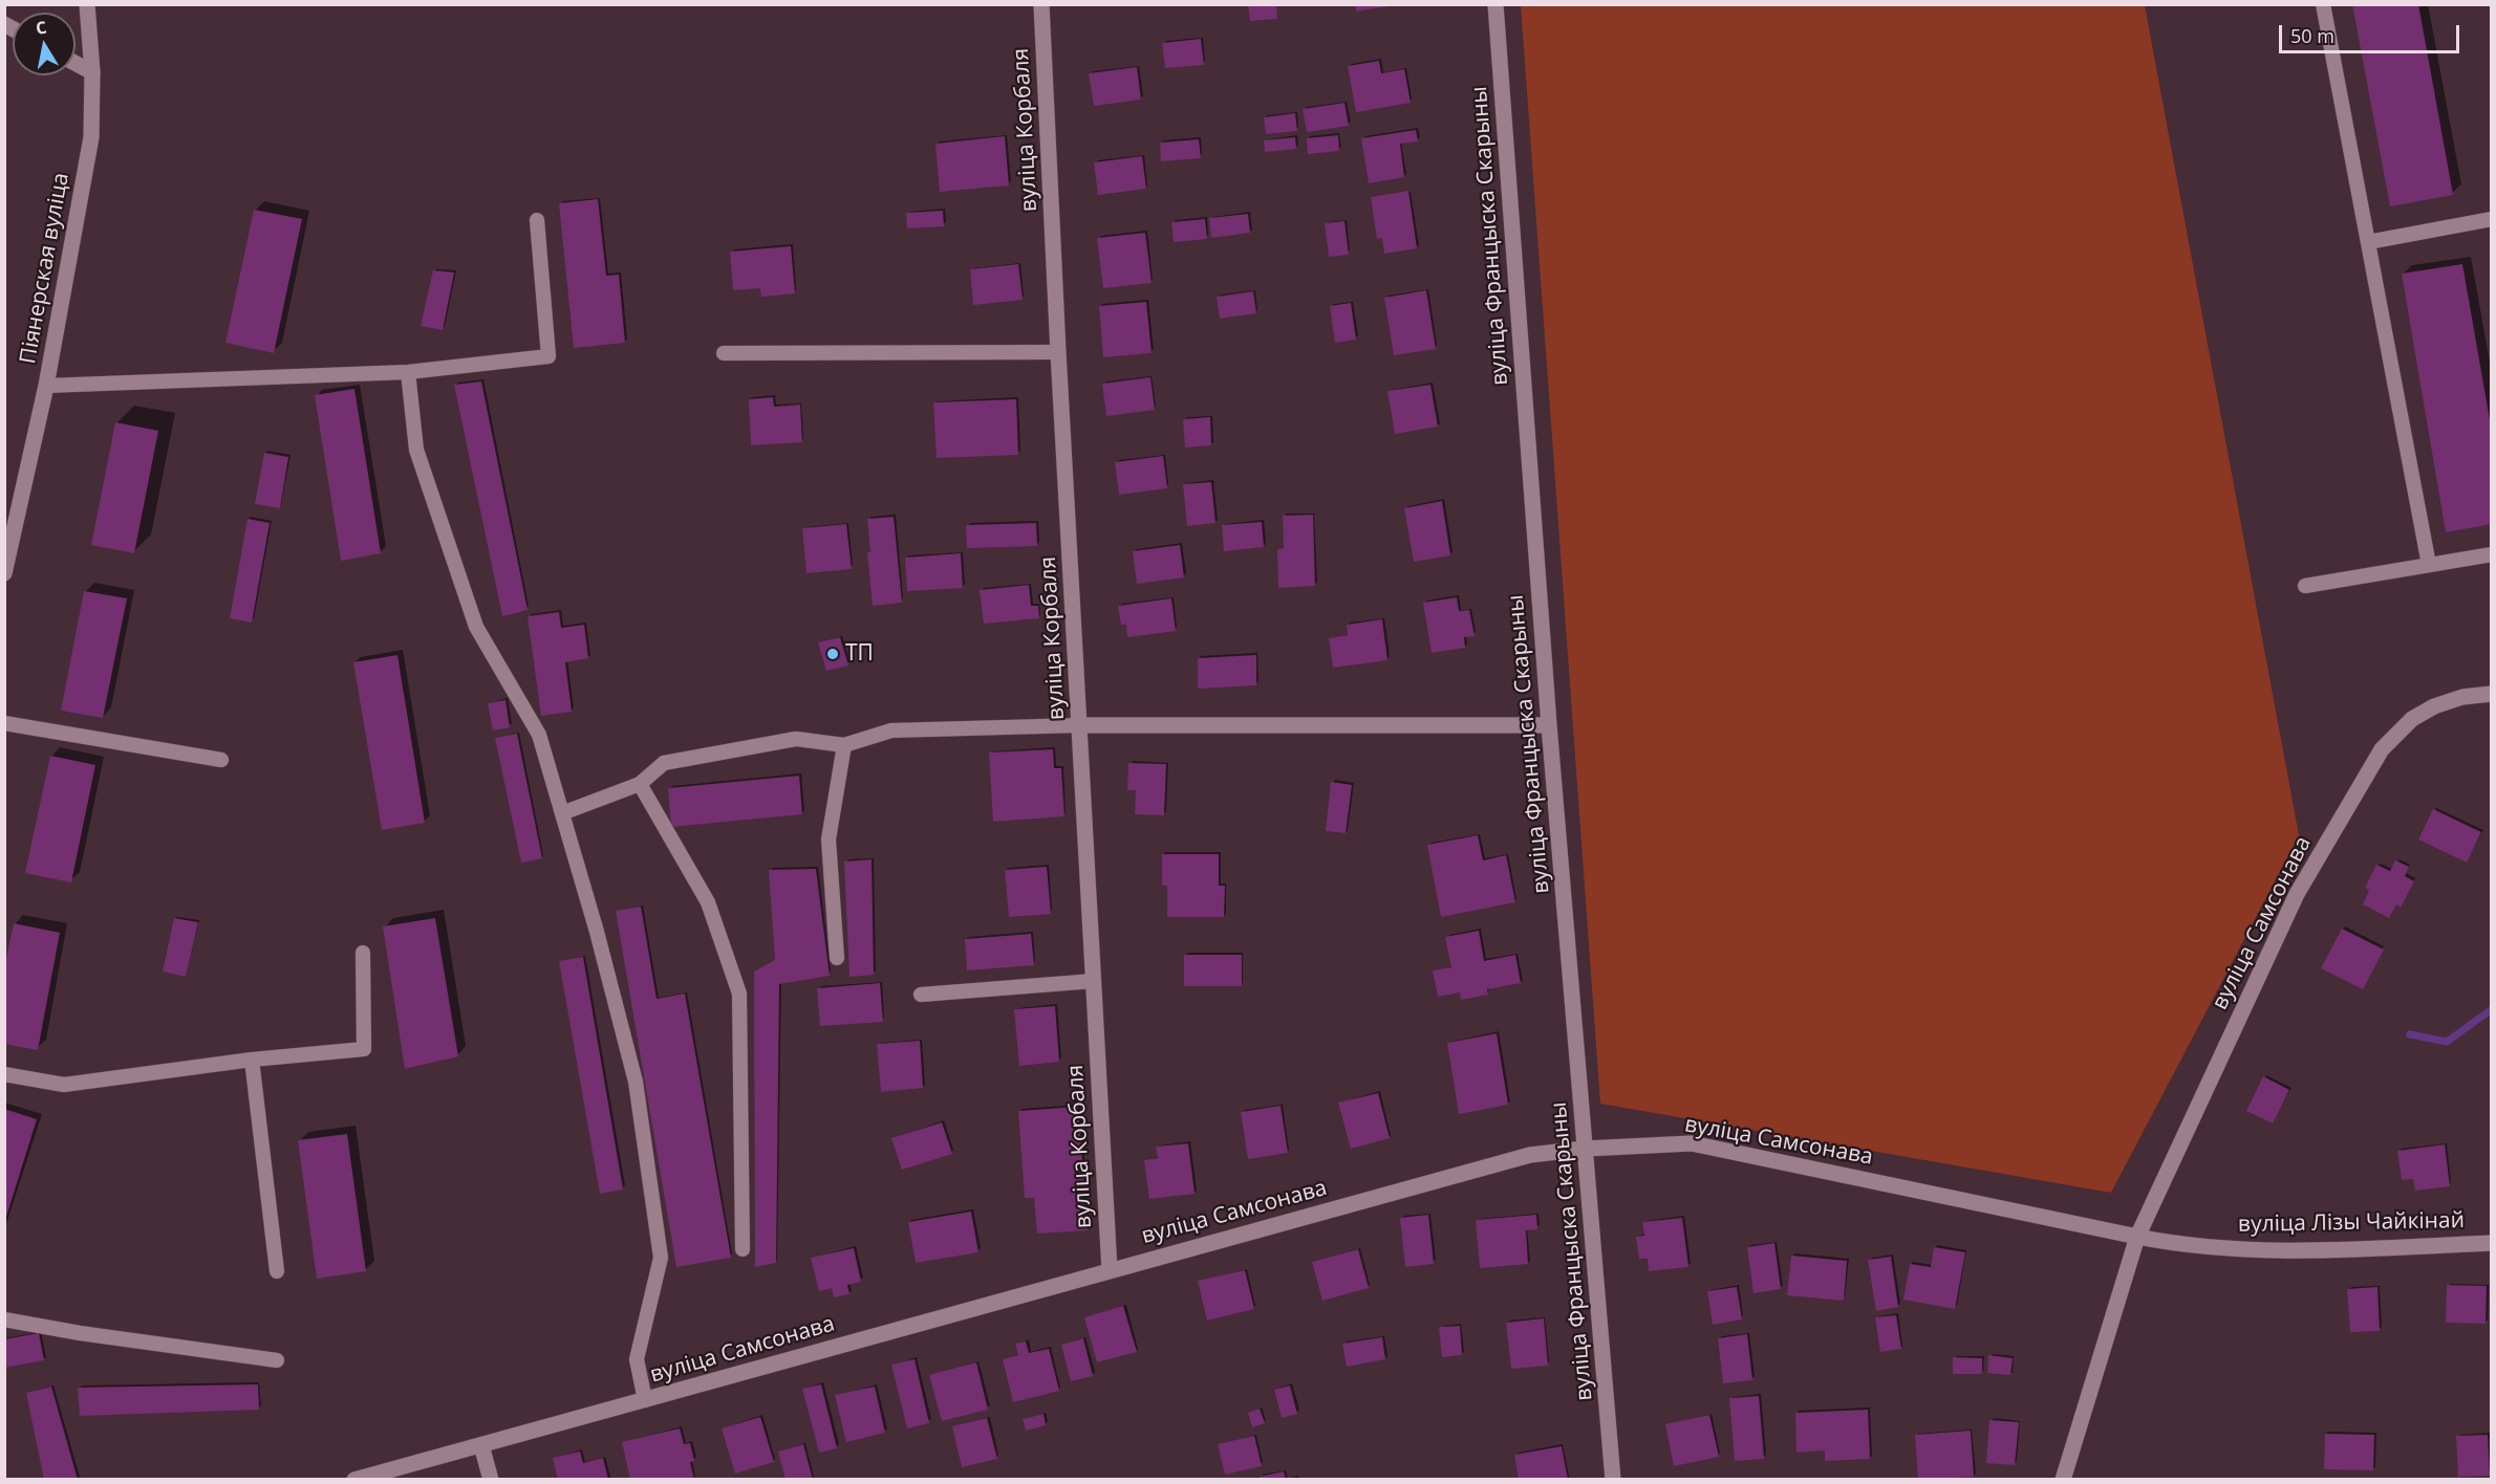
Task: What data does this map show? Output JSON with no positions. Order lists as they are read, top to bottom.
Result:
{
  "streets": {
    "street": [
      "вуліца Корбаля",
      "вуліца Францыска Скарыны",
      "Піянерская вуліца",
      "вуліца Самсонава",
      "вуліца Лізы Чайкінай"
    ]
  },
  "crossings": [
    ["вуліца Корбаля", "вуліца Самсонава"],
    ["вуліца Францыска Скарыны", "вуліца Самсонава"],
    ["вуліца Самсонава", "вуліца Лізы Чайкінай"]
  ],
  "places": ["ТП"],
  "scale_bar": "50 m",
  "north": "top"
}
